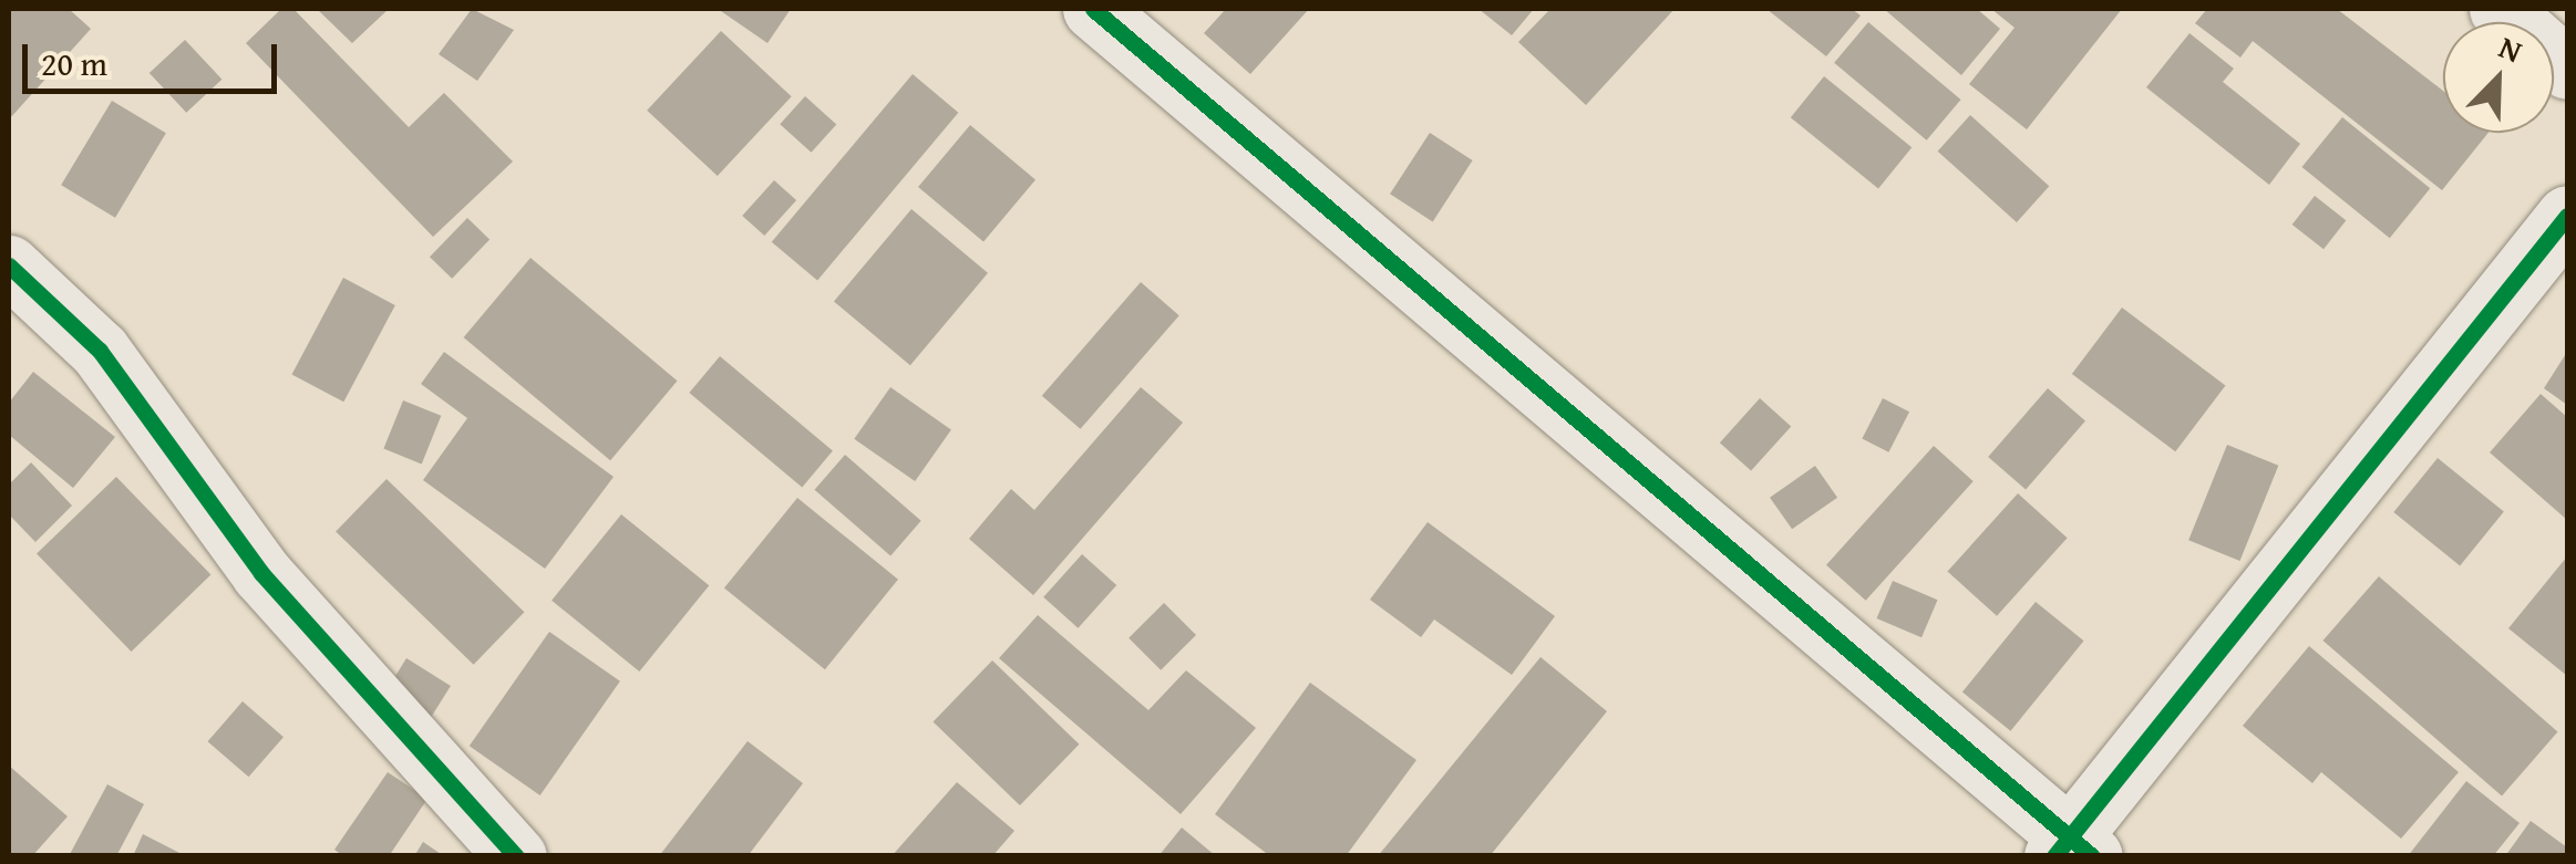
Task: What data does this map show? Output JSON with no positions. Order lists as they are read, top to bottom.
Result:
{
  "scale_bar": "20 m",
  "north": "top right"
}
